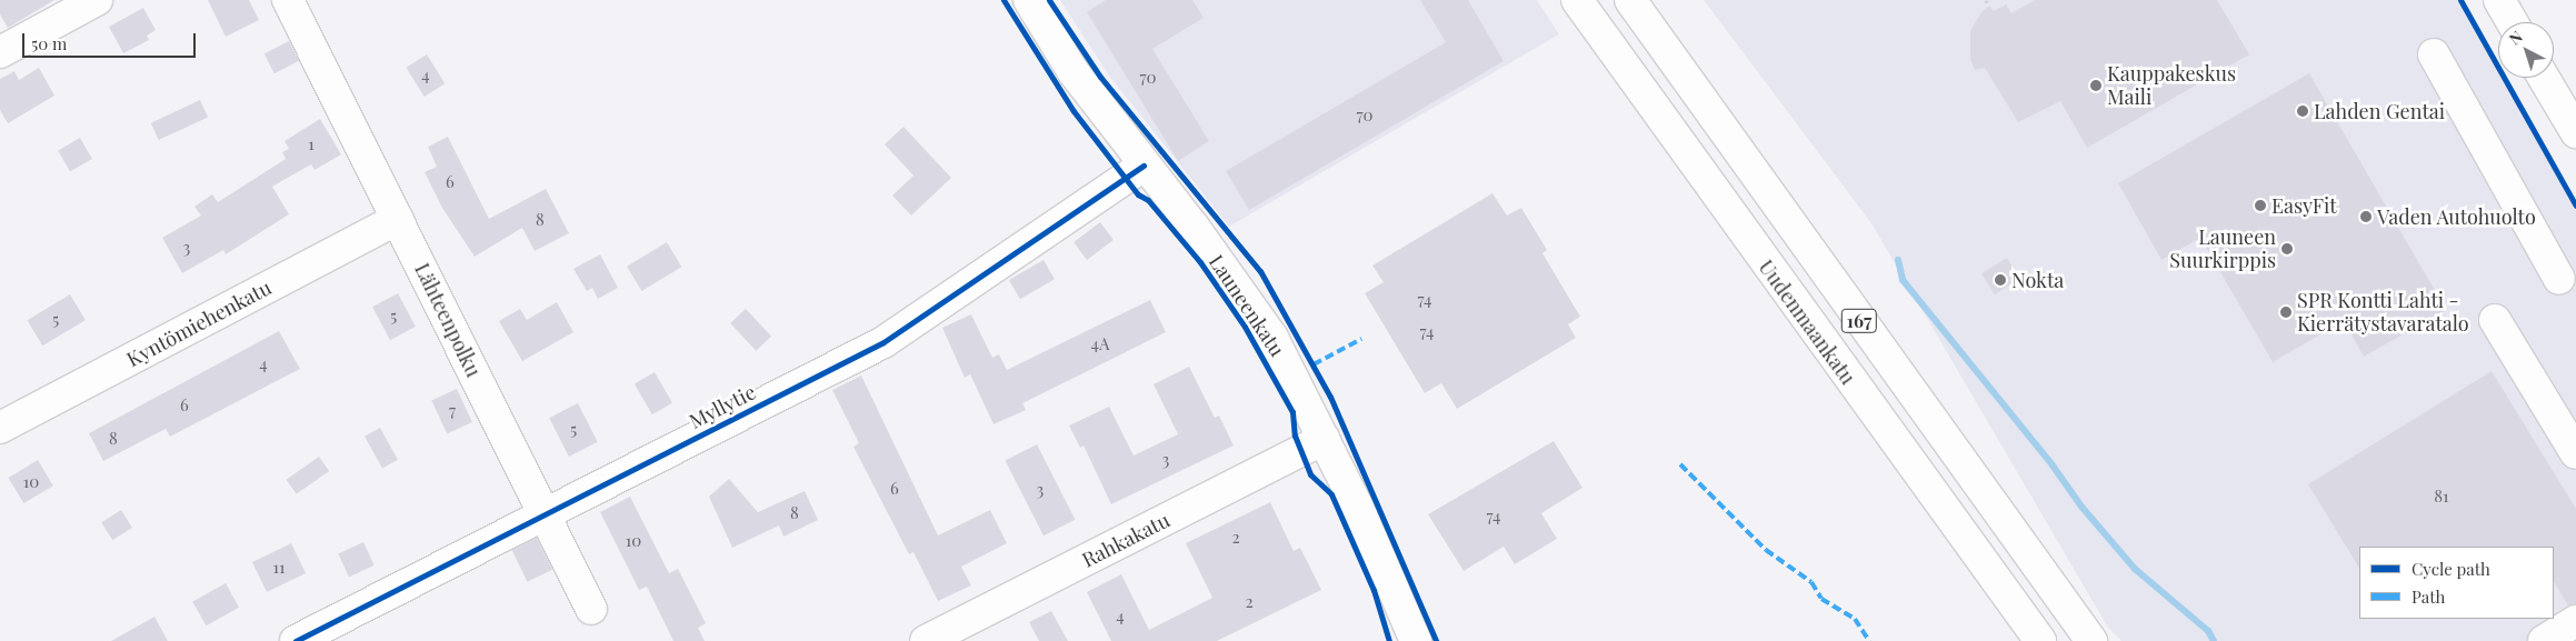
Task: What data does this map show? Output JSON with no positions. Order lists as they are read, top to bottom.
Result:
{
  "streets": {
    "street": [
      "Launeenkatu",
      "Lähteenpolku",
      "167",
      "Uudenmaankatu",
      "Kyntömiehenkatu",
      "Myllytie",
      "Rahkakatu"
    ]
  },
  "crossings": [
    ["Launeenkatu", "Myllytie"],
    ["Launeenkatu", "Rahkakatu"],
    ["Lähteenpolku", "Kyntömiehenkatu"],
    ["Lähteenpolku", "Myllytie"]
  ],
  "places": [
    "Kauppakeskus Maili",
    "Lahden Gentai",
    "EasyFit",
    "Vaden Autohuolto",
    "Launeen Suurkirppis",
    "Nokta",
    "SPR Kontti Lahti - Kierrätystavaratalo"
  ],
  "house_numbers": [
    "4",
    "70",
    "70",
    "1",
    "6",
    "8",
    "3",
    "74",
    "5",
    "5",
    "74",
    "4A",
    "4",
    "6",
    "7",
    "5",
    "8",
    "3",
    "10",
    "6",
    "3",
    "81",
    "8",
    "74",
    "2",
    "10",
    "11",
    "2",
    "4"
  ],
  "legend": ["Cycle path", "Path"],
  "scale_bar": "50 m",
  "north": "top left"
}
